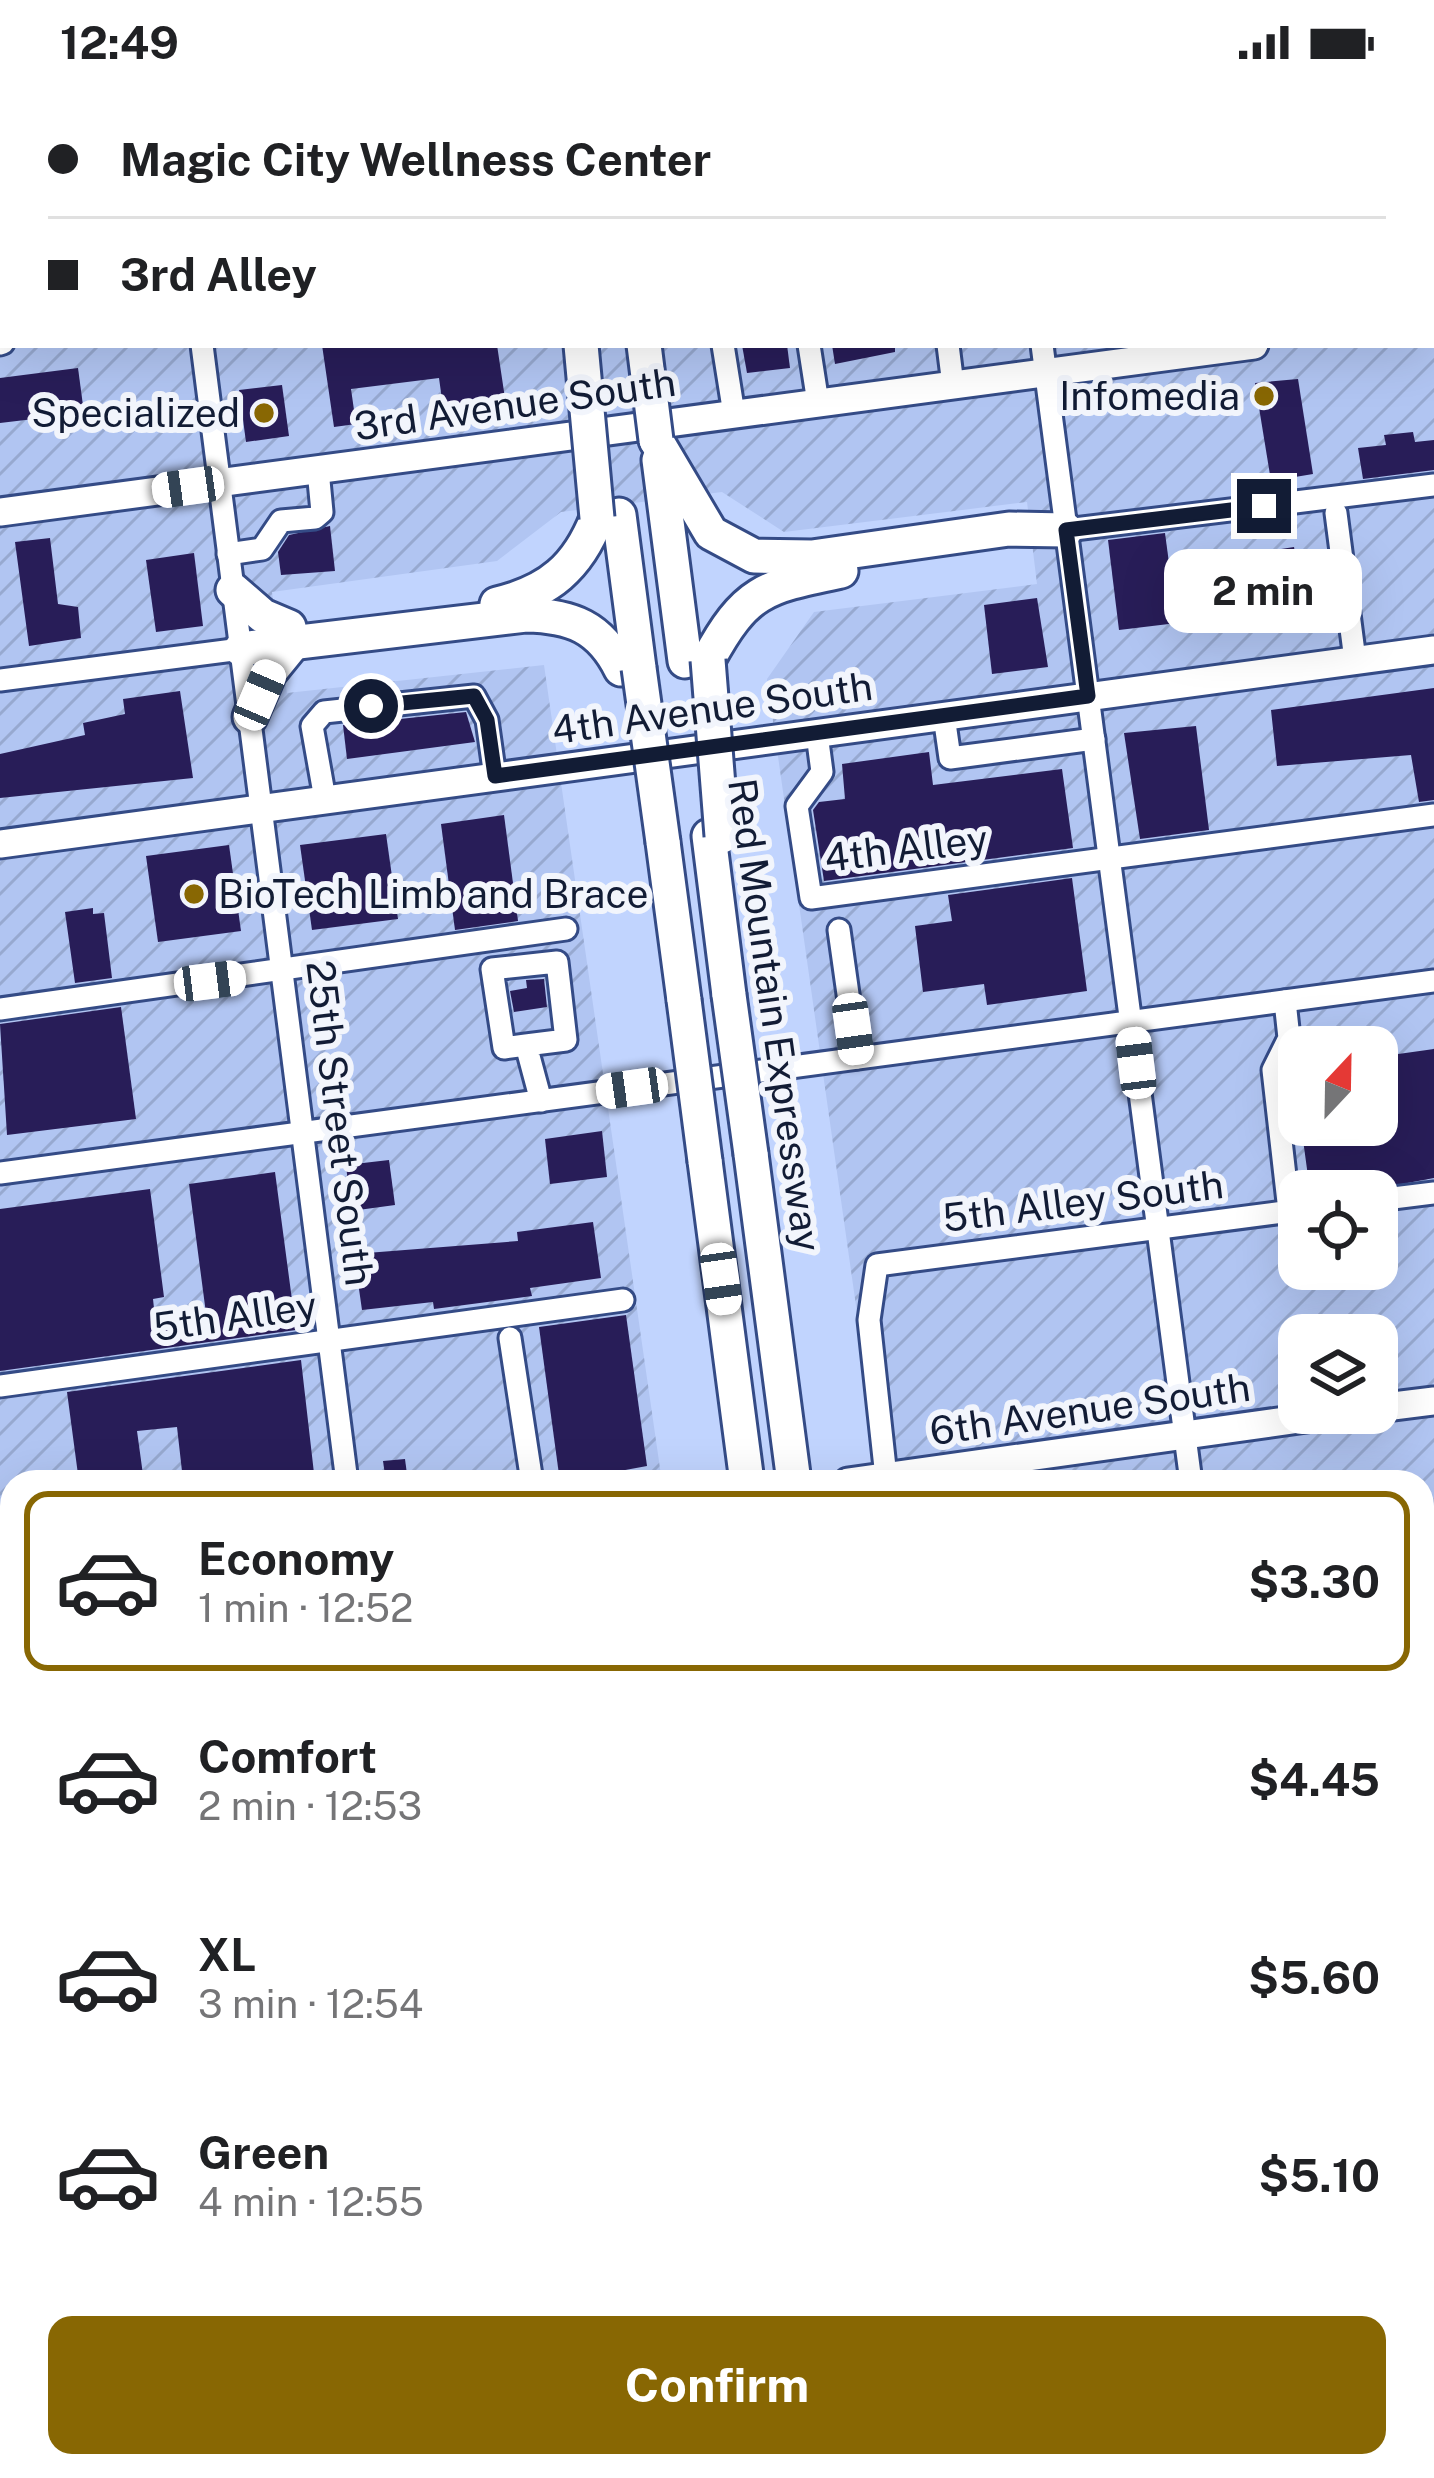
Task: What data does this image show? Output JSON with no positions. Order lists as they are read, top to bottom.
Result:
{
  "streets": {
    "highway": ["Red Mountain Expressway"],
    "main road": ["3rd Avenue South", "4th Avenue South", "6th Avenue South"],
    "street": [
      "4th Alley",
      "25th Street South",
      "5th Alley South",
      "5th Alley"
    ]
  },
  "crossings": [
    ["3rd Avenue South", "25th Street South"],
    ["4th Avenue South", "4th Alley"],
    ["4th Avenue South", "25th Street South"],
    ["25th Street South", "5th Alley"]
  ],
  "places": ["Infomedia", "Specialized", "BioTech Limb and Brace"],
  "north": "top",
  "page": {
    "status": "12:49",
    "banner": ["Magic City Wellness Center", "3rd Alley"],
    "bubble": "2 min",
    "list": [
      {
        "name": "Economy",
        "note": "1 min · 12:52",
        "value": "$3.30"
      },
      {
        "name": "Comfort",
        "note": "2 min · 12:53",
        "value": "$4.45"
      },
      {
        "name": "XL",
        "note": "3 min · 12:54",
        "value": "$5.60"
      },
      {
        "name": "Green",
        "note": "4 min · 12:55",
        "value": "$5.10"
      }
    ],
    "buttons": "Confirm"
  }
}
